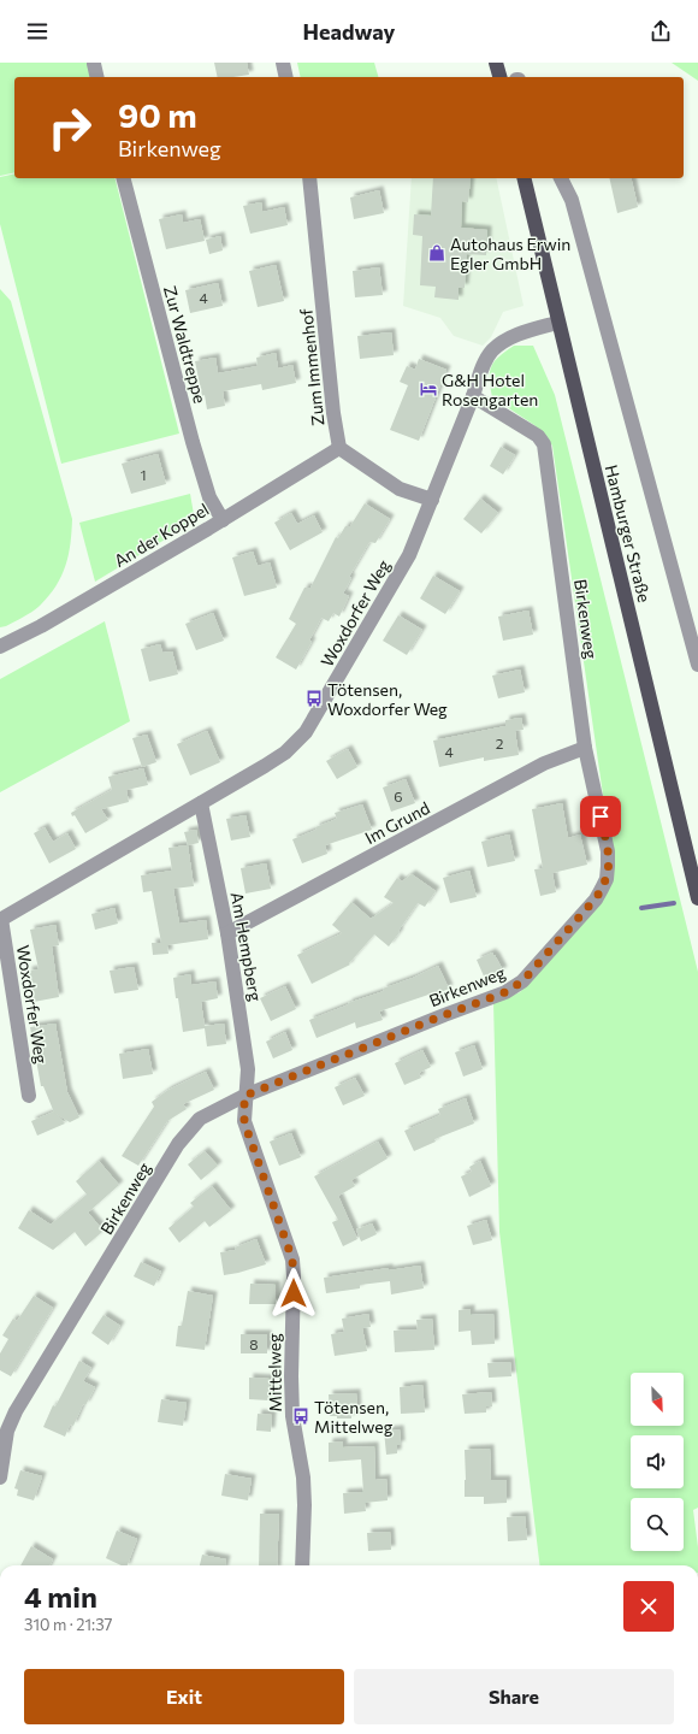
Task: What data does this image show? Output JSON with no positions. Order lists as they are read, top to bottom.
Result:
{
  "streets": {
    "main road": ["Hamburger Straße"],
    "street": [
      "Zur Waldtreppe",
      "Zum Immenhof",
      "An der Koppel",
      "Woxdorfer Weg",
      "Birkenweg",
      "Im Grund",
      "Am Hempberg",
      "Mittelweg"
    ]
  },
  "crossings": [
    ["Zur Waldtreppe", "An der Koppel"],
    ["Zum Immenhof", "An der Koppel"],
    ["Hamburger Straße", "Woxdorfer Weg"],
    ["Woxdorfer Weg", "Birkenweg"],
    ["Woxdorfer Weg", "Am Hempberg"],
    ["Birkenweg", "Im Grund"],
    ["Birkenweg", "Am Hempberg"],
    ["Birkenweg", "Mittelweg"],
    ["Im Grund", "Am Hempberg"],
    ["Am Hempberg", "Mittelweg"]
  ],
  "places": {
    "shop": ["Autohaus Erwin Egler GmbH"],
    "hotel": ["G&H Hotel Rosengarten"],
    "bus stop": ["Tötensen, Woxdorfer Weg", "Tötensen, Mittelweg"]
  },
  "house_numbers": [
    "4",
    "1",
    "2",
    "4",
    "6",
    "8"
  ],
  "north": "bottom right",
  "page": {
    "header": "Headway",
    "turn": ["90 m", "Birkenweg"],
    "heading": ["4 min", "310 m · 21:37"],
    "buttons": ["Exit", "Share"]
  }
}
